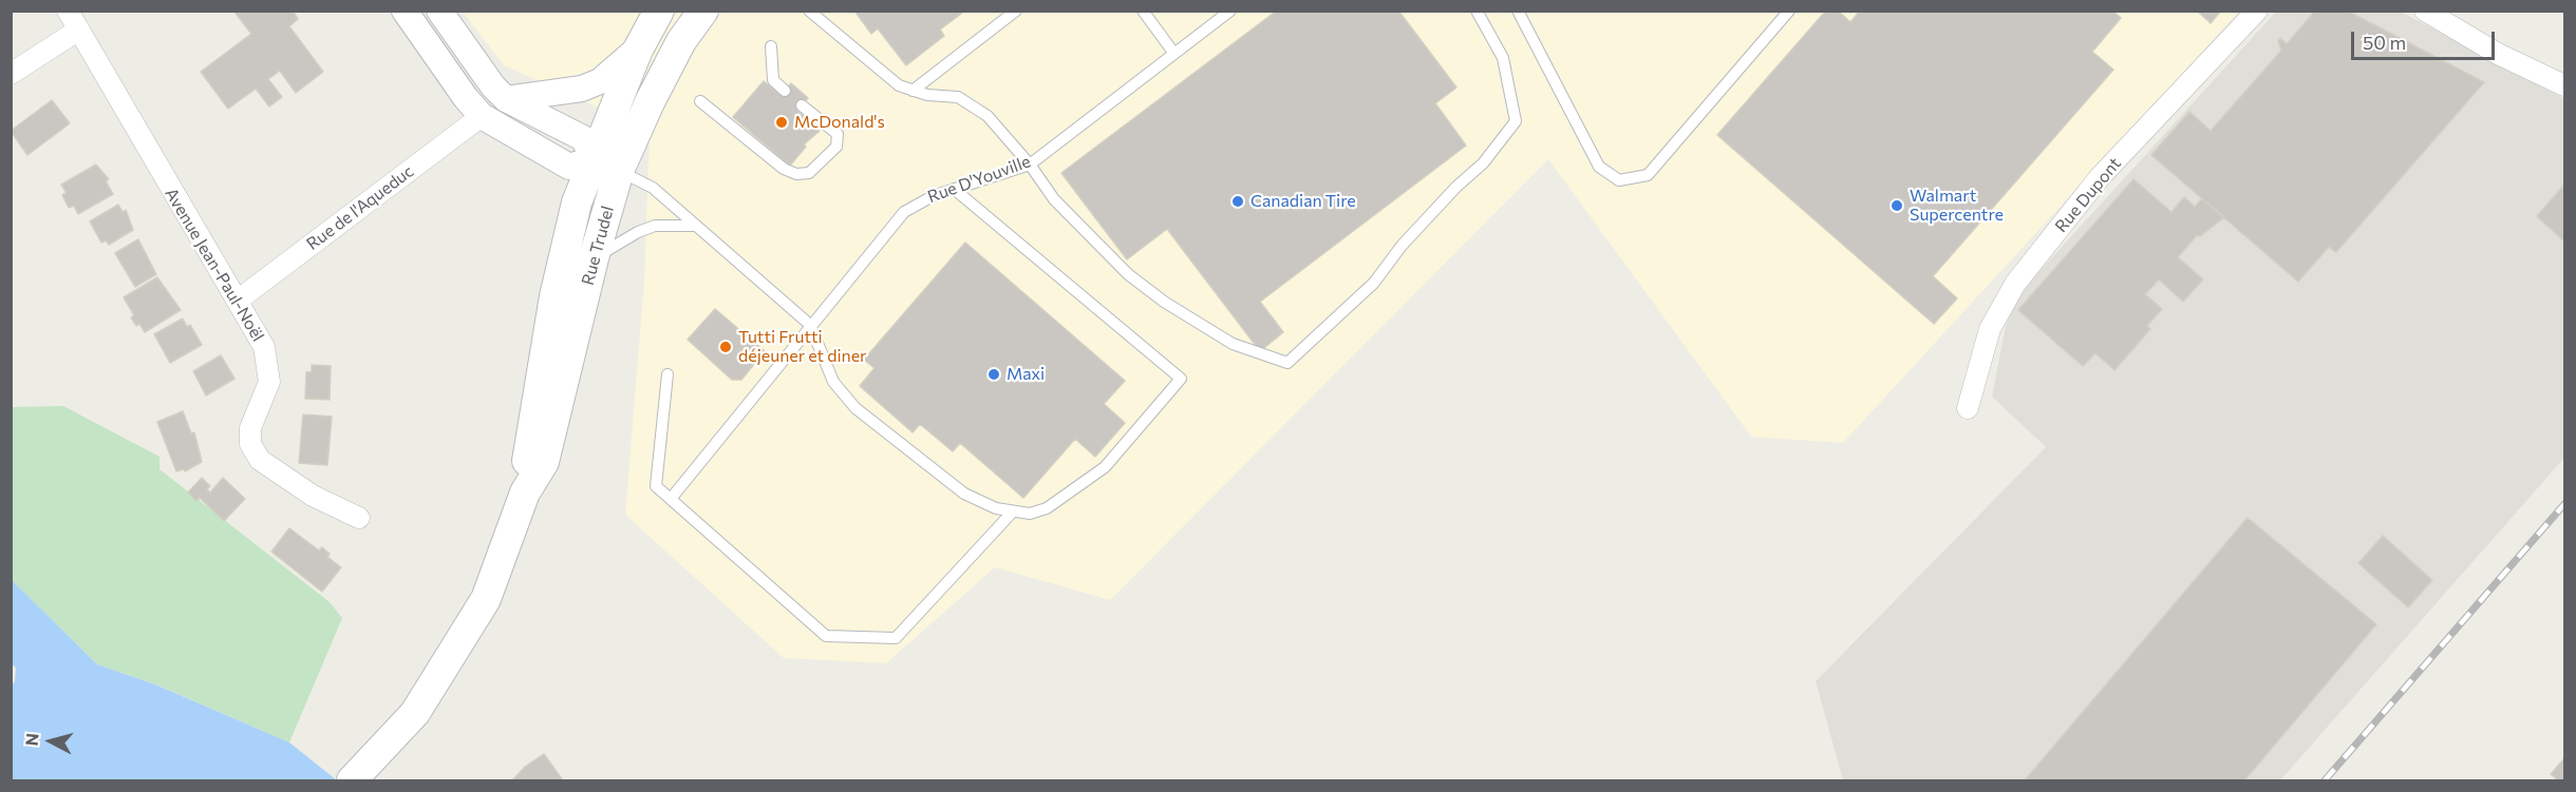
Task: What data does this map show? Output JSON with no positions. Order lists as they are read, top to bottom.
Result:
{
  "streets": {
    "main road": ["Rue Trudel"],
    "street": ["Rue Dupont", "Rue de l'Aqueduc", "Avenue Jean-Paul-Noël"],
    "lane": ["Rue D'Youville"]
  },
  "crossings": [
    ["Rue de l'Aqueduc", "Avenue Jean-Paul-Noël"]
  ],
  "places": [
    "McDonald's",
    "Canadian Tire",
    "Walmart Supercentre",
    "Tutti Frutti déjeuner et diner",
    "Maxi"
  ],
  "scale_bar": "50 m",
  "north": "left"
}
